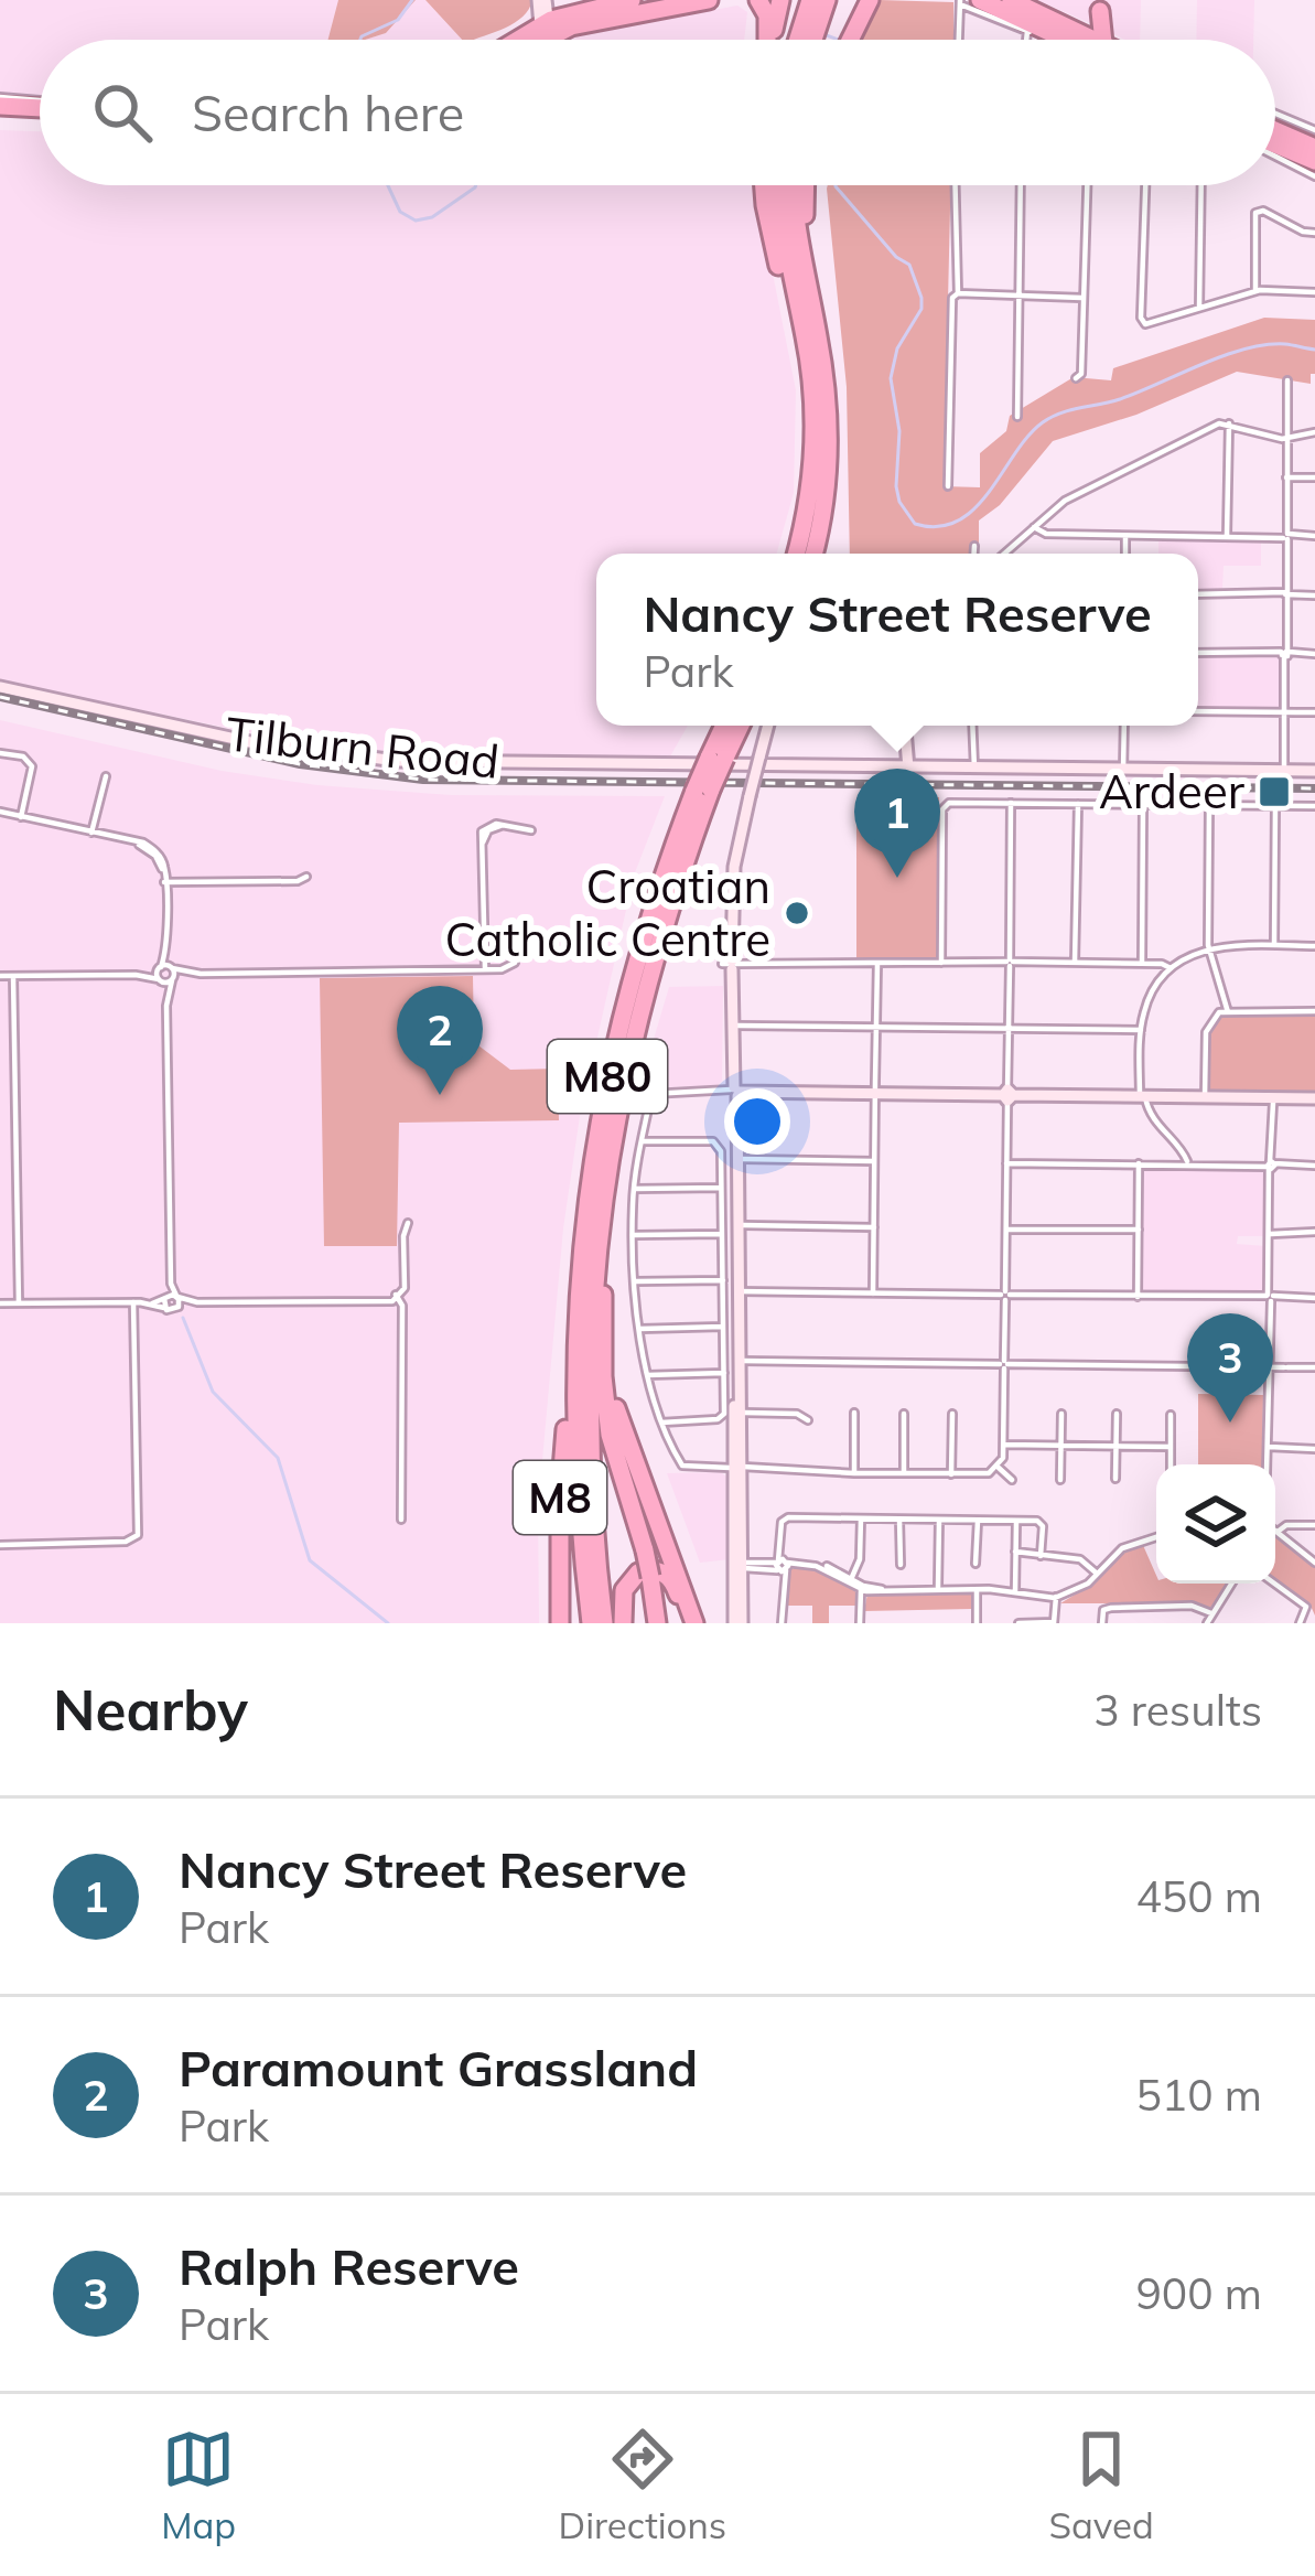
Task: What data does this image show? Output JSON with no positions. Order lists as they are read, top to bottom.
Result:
{
  "streets": {
    "highway": ["M80", "M8"],
    "street": ["Tilburn Road"]
  },
  "crossings": [
    ["Tilburn Road", "M80"],
    ["M80", "M8"]
  ],
  "places": {
    "transit": ["Ardeer"],
    "other": ["Croatian Catholic Centre"]
  },
  "page": {
    "search": "Search here",
    "popup": ["Nancy Street Reserve", "Park"],
    "pins": ["1", "2", "3"],
    "heading": ["Nearby", "3 results"],
    "list": [
      {
        "mark": "1",
        "name": "Nancy Street Reserve",
        "note": "Park",
        "value": "450 m"
      },
      {
        "mark": "2",
        "name": "Paramount Grassland",
        "note": "Park",
        "value": "510 m"
      },
      {
        "mark": "3",
        "name": "Ralph Reserve",
        "note": "Park",
        "value": "900 m"
      }
    ],
    "nav": ["Map", "Directions", "Saved"]
  }
}
